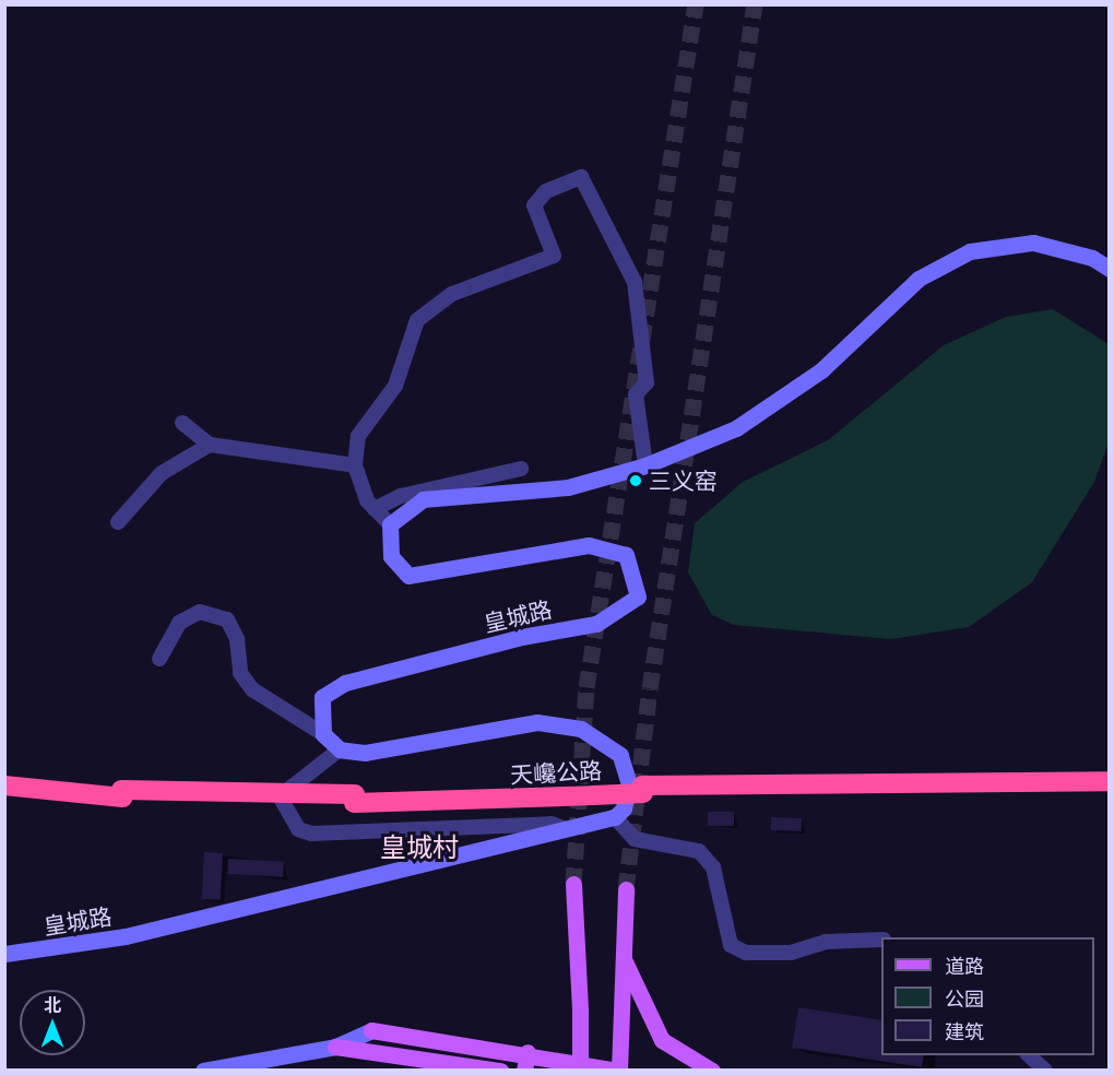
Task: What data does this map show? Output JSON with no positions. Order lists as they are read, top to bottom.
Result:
{
  "streets": {
    "highway": ["天巉公路"],
    "street": ["皇城路"]
  },
  "districts": ["皇城村"],
  "places": ["三义窑"],
  "legend": ["道路", "公园", "建筑"],
  "north": "top"
}
